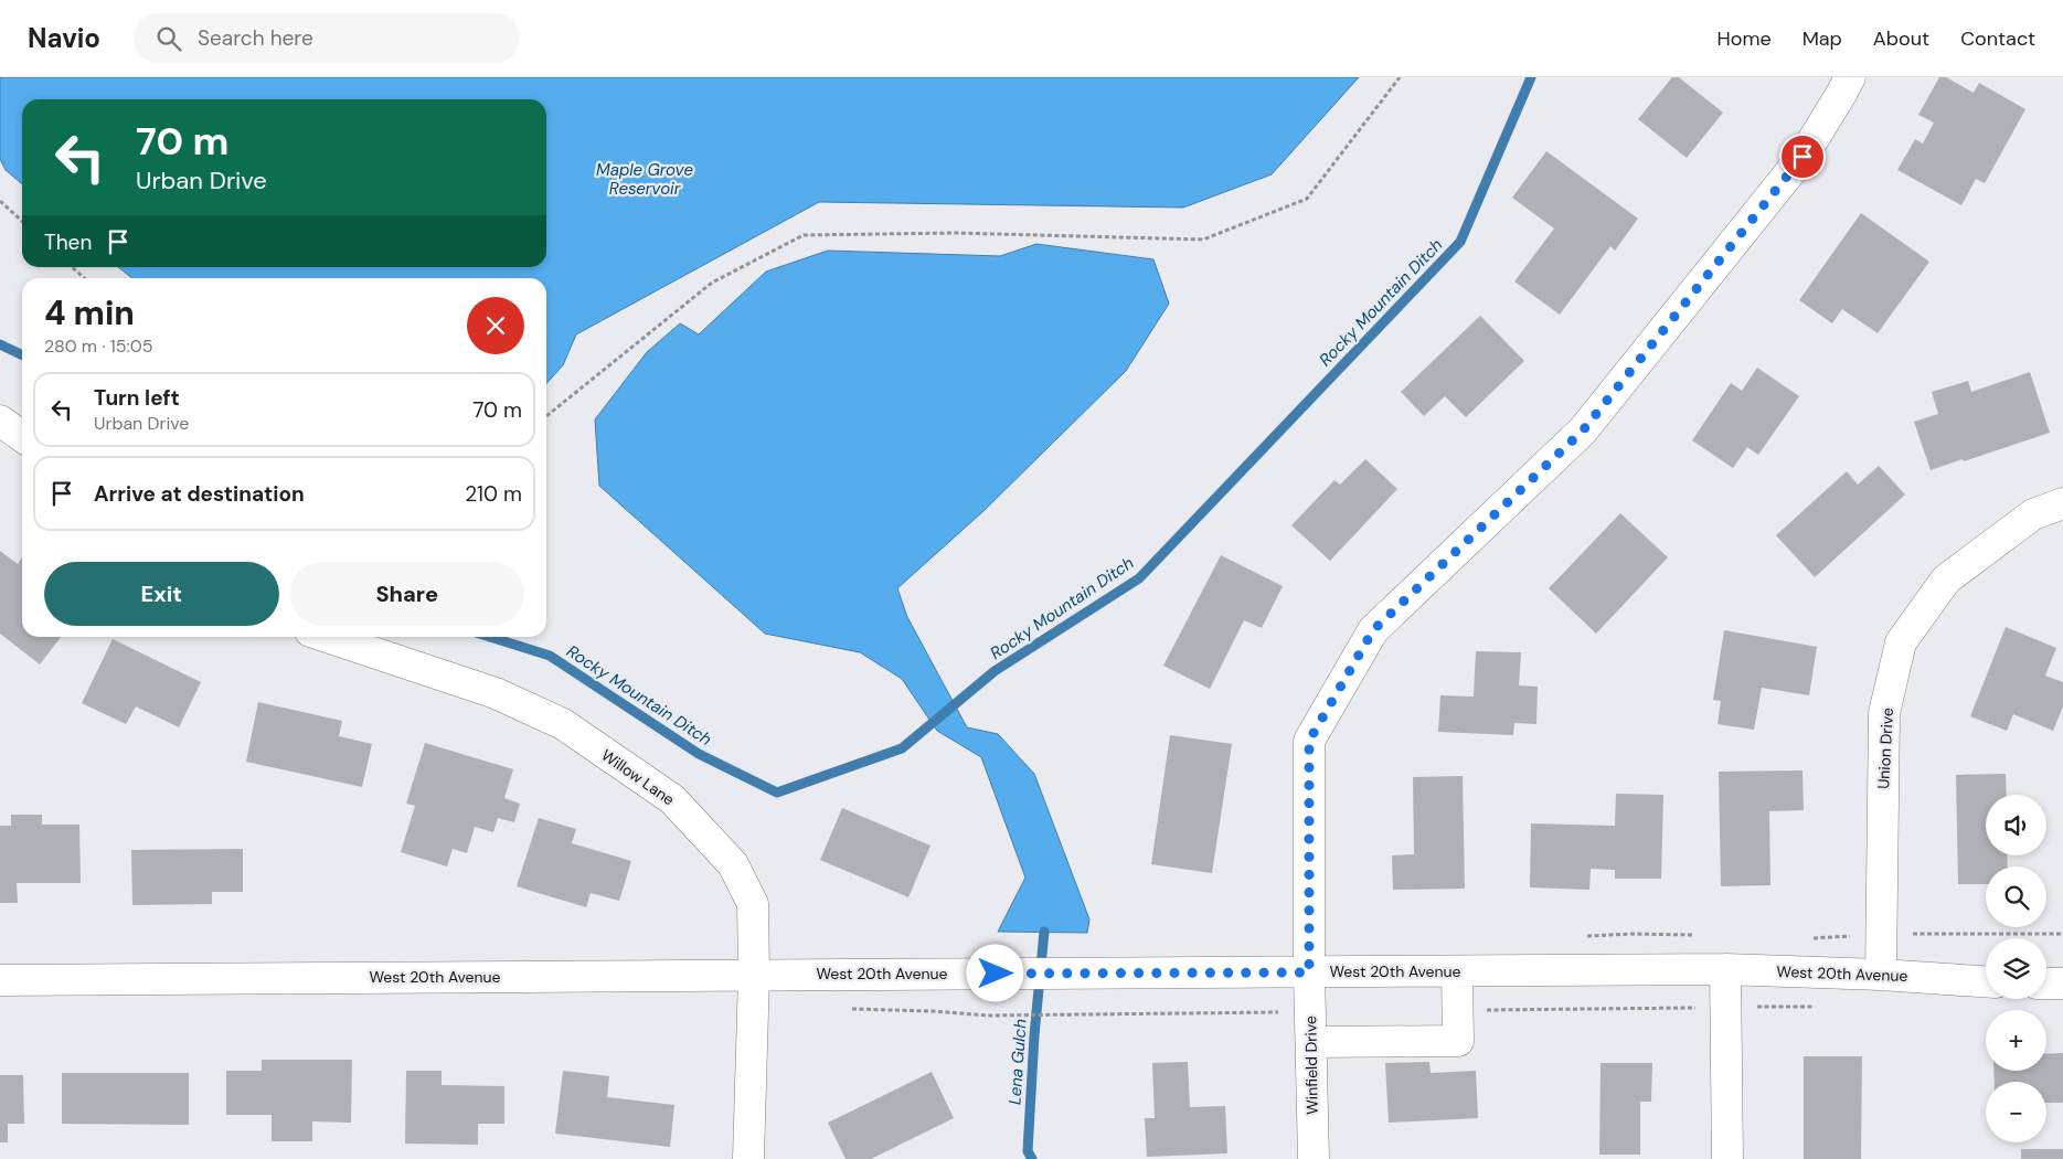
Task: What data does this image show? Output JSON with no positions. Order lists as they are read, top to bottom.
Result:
{
  "streets": {
    "street": [
      "Union Drive",
      "Willow Lane",
      "West 20th Avenue",
      "Winfield Drive"
    ]
  },
  "crossings": [
    ["Union Drive", "West 20th Avenue"],
    ["Willow Lane", "West 20th Avenue"],
    ["West 20th Avenue", "Winfield Drive"]
  ],
  "water": ["Maple Grove Reservoir", "Rocky Mountain Ditch", "Lena Gulch"],
  "page": {
    "header": "Navio",
    "search": "Search here",
    "nav": [
      "Home",
      "Map",
      "About",
      "Contact"
    ],
    "turn": ["70 m", "Urban Drive"],
    "then": "Then",
    "heading": ["4 min", "280 m · 15:05"],
    "list": [
      {
        "name": "Turn left",
        "note": "Urban Drive",
        "value": "70 m"
      },
      {
        "name": "Arrive at destination",
        "value": "210 m"
      }
    ],
    "buttons": ["Exit", "Share"],
    "map_buttons": ["+", "−"]
  }
}
